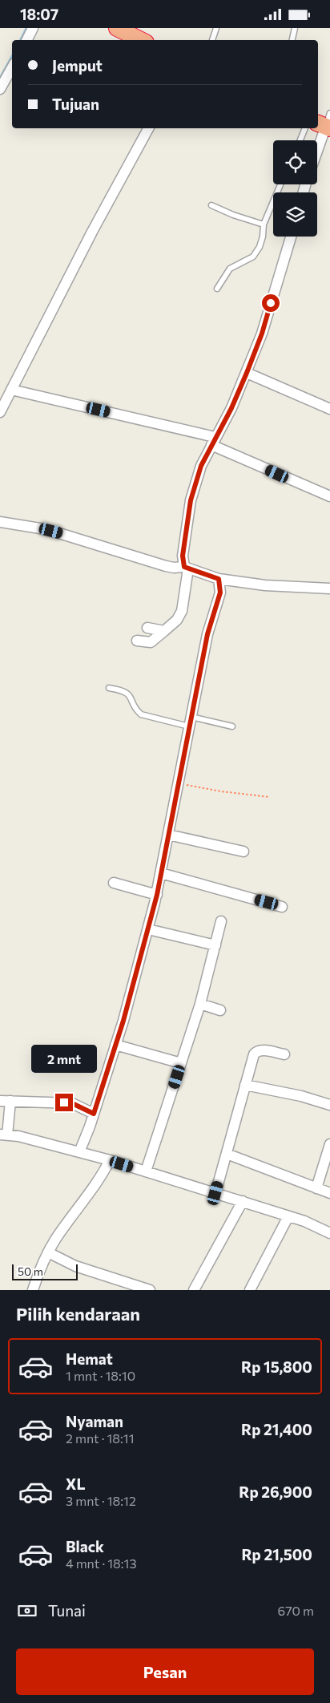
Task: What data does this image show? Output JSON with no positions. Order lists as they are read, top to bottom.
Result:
{
  "scale_bar": "50 m",
  "page": {
    "status": "18:07",
    "banner": ["Jemput", "Tujuan"],
    "bubble": "2 mnt",
    "scale": "50 m",
    "heading": "Pilih kendaraan",
    "list": [
      {
        "name": "Hemat",
        "note": "1 mnt · 18:10",
        "value": "Rp 15,800"
      },
      {
        "name": "Nyaman",
        "note": "2 mnt · 18:11",
        "value": "Rp 21,400"
      },
      {
        "name": "XL",
        "note": "3 mnt · 18:12",
        "value": "Rp 26,900"
      },
      {
        "name": "Black",
        "note": "4 mnt · 18:13",
        "value": "Rp 21,500"
      }
    ],
    "pay": ["Tunai", "670 m"],
    "buttons": "Pesan"
  }
}
